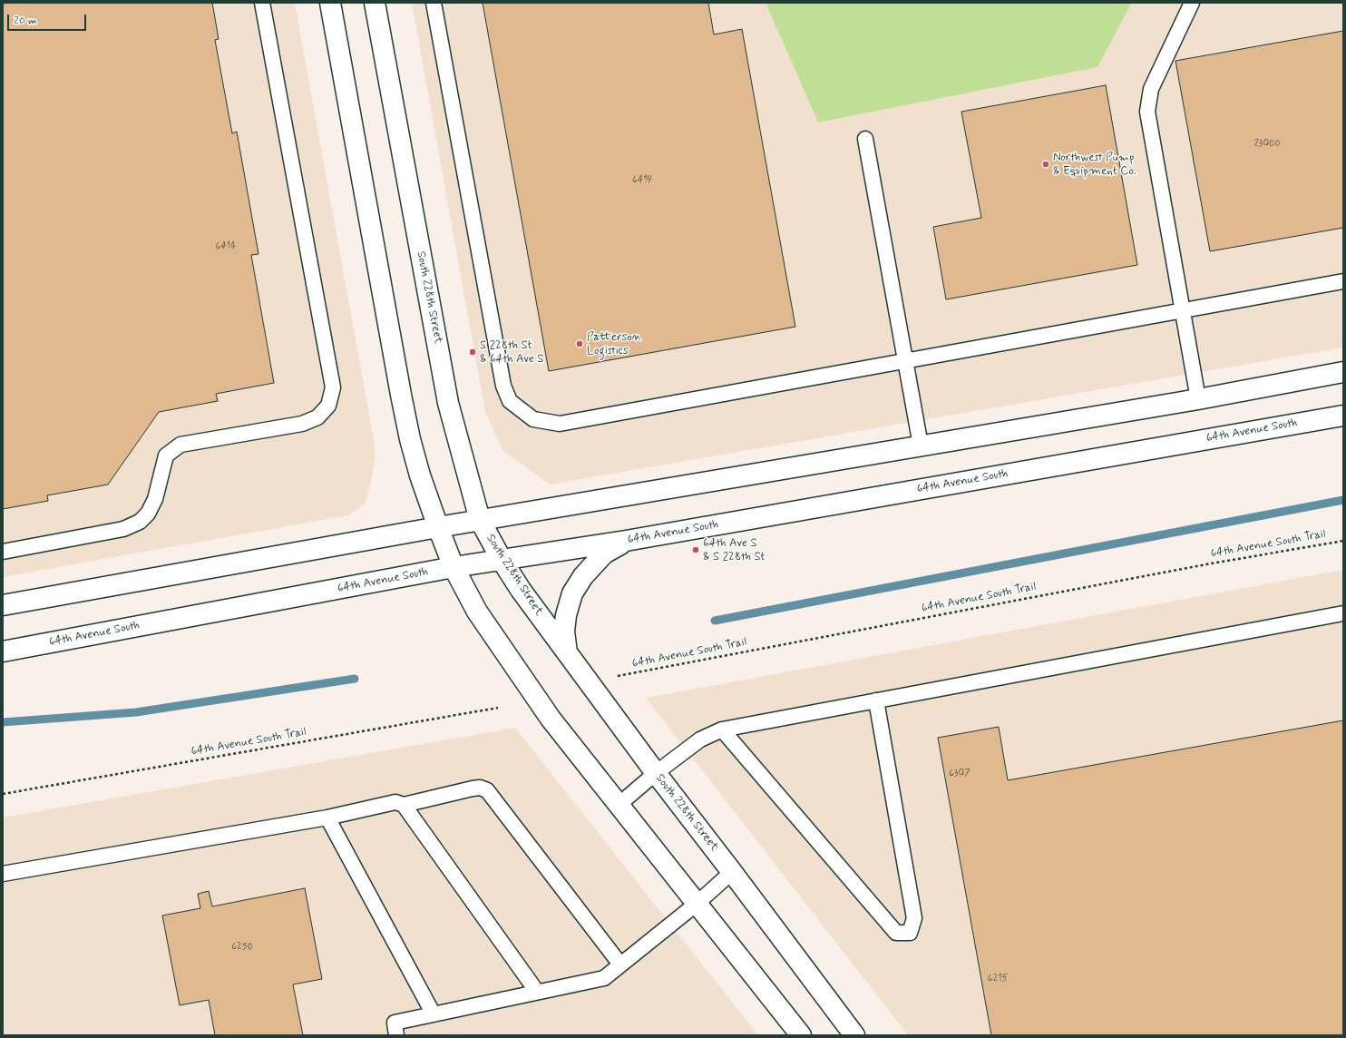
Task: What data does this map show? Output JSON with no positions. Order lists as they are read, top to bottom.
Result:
{
  "streets": {
    "street": ["South 228th Street", "64th Avenue South"],
    "path": ["64th Avenue South Trail"]
  },
  "crossings": [
    ["South 228th Street", "64th Avenue South"]
  ],
  "places": [
    "Northwest Pump & Equipment Co.",
    "Patterson Logistics",
    "S 228th St & 64th Ave S",
    "64th Ave S & S 228th St"
  ],
  "house_numbers": [
    "23000",
    "6419",
    "6414",
    "6307",
    "6250",
    "6215"
  ],
  "scale_bar": "20 m"
}
